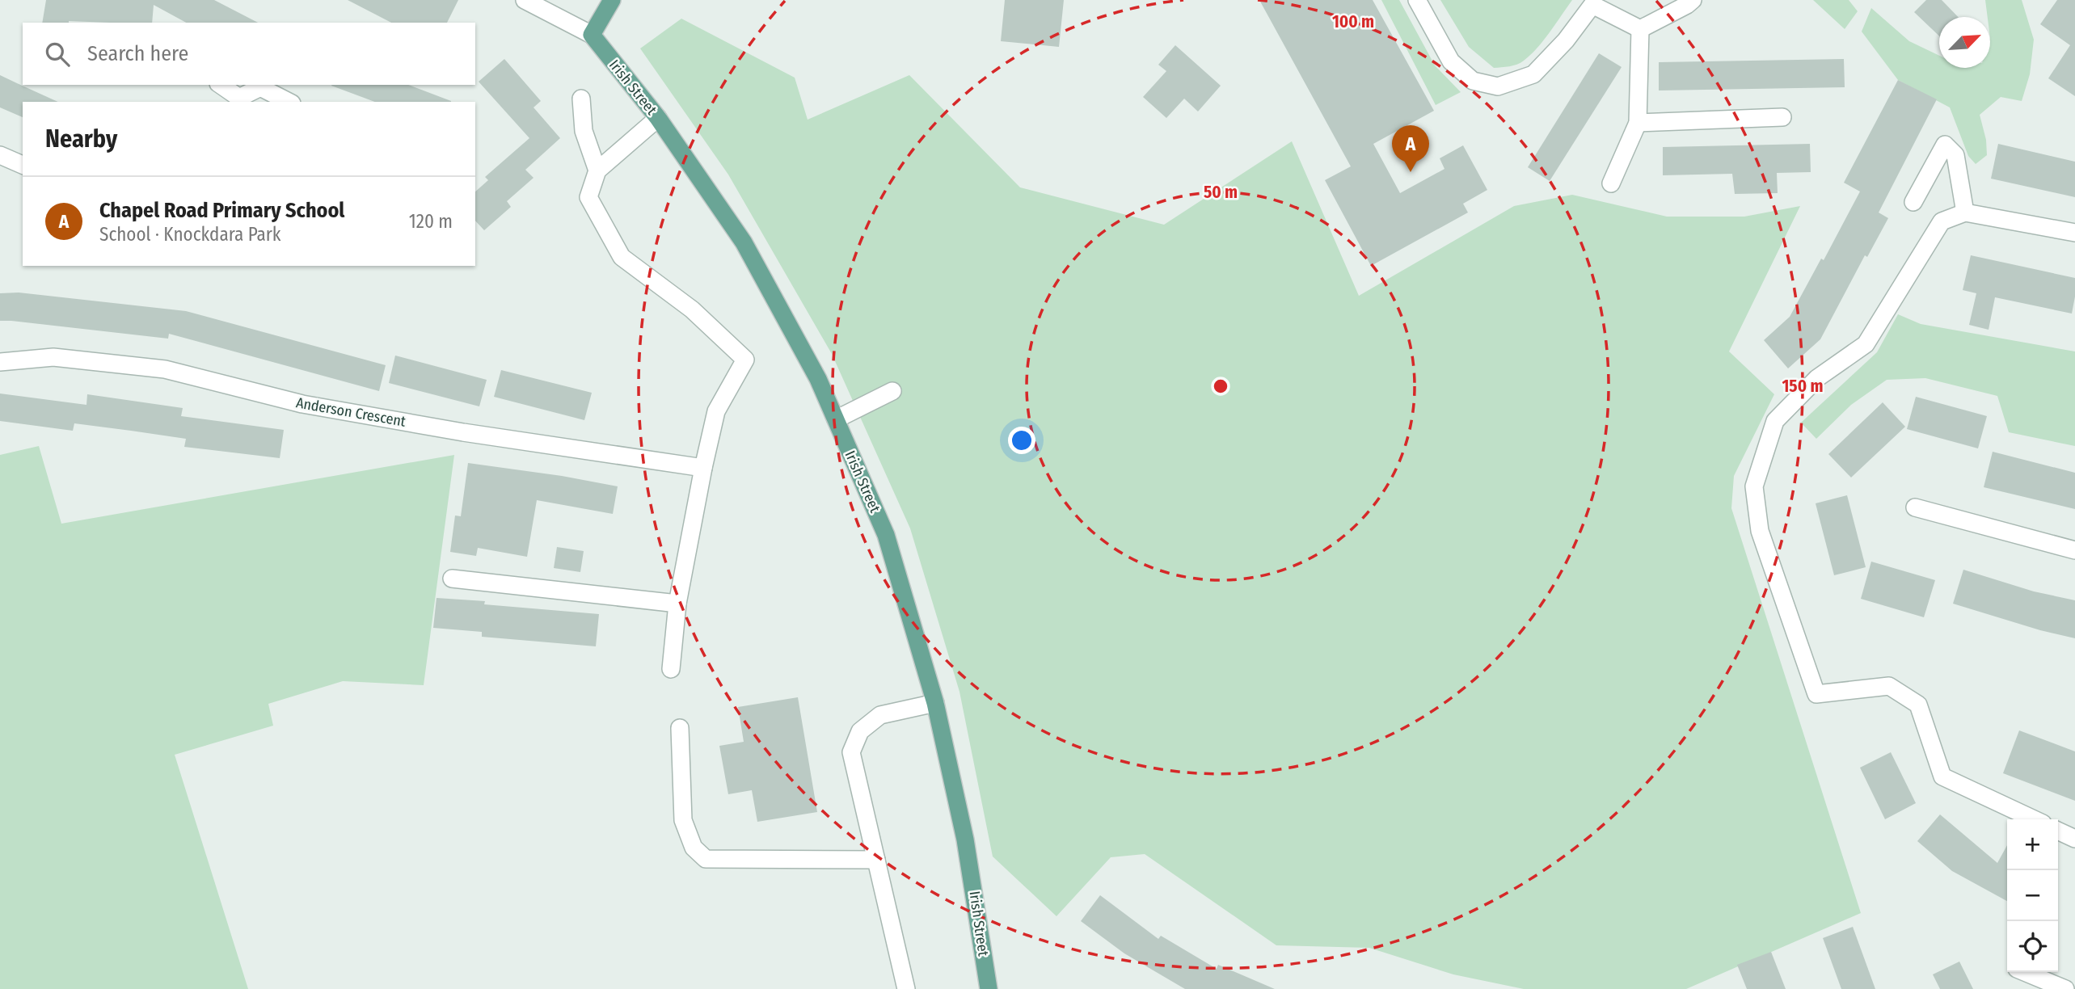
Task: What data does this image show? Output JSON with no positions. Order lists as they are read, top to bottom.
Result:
{
  "streets": {
    "main road": ["Irish Street"],
    "street": ["Anderson Crescent"]
  },
  "north": "top right",
  "page": {
    "search": "Search here",
    "heading": "Nearby",
    "pins": "A",
    "list": [
      {
        "mark": "A",
        "name": "Chapel Road Primary School",
        "note": "School · Knockdara Park",
        "value": "120 m"
      }
    ],
    "map_buttons": ["+", "−"]
  },
  "rings": ["100 m", "50 m", "150 m"]
}
